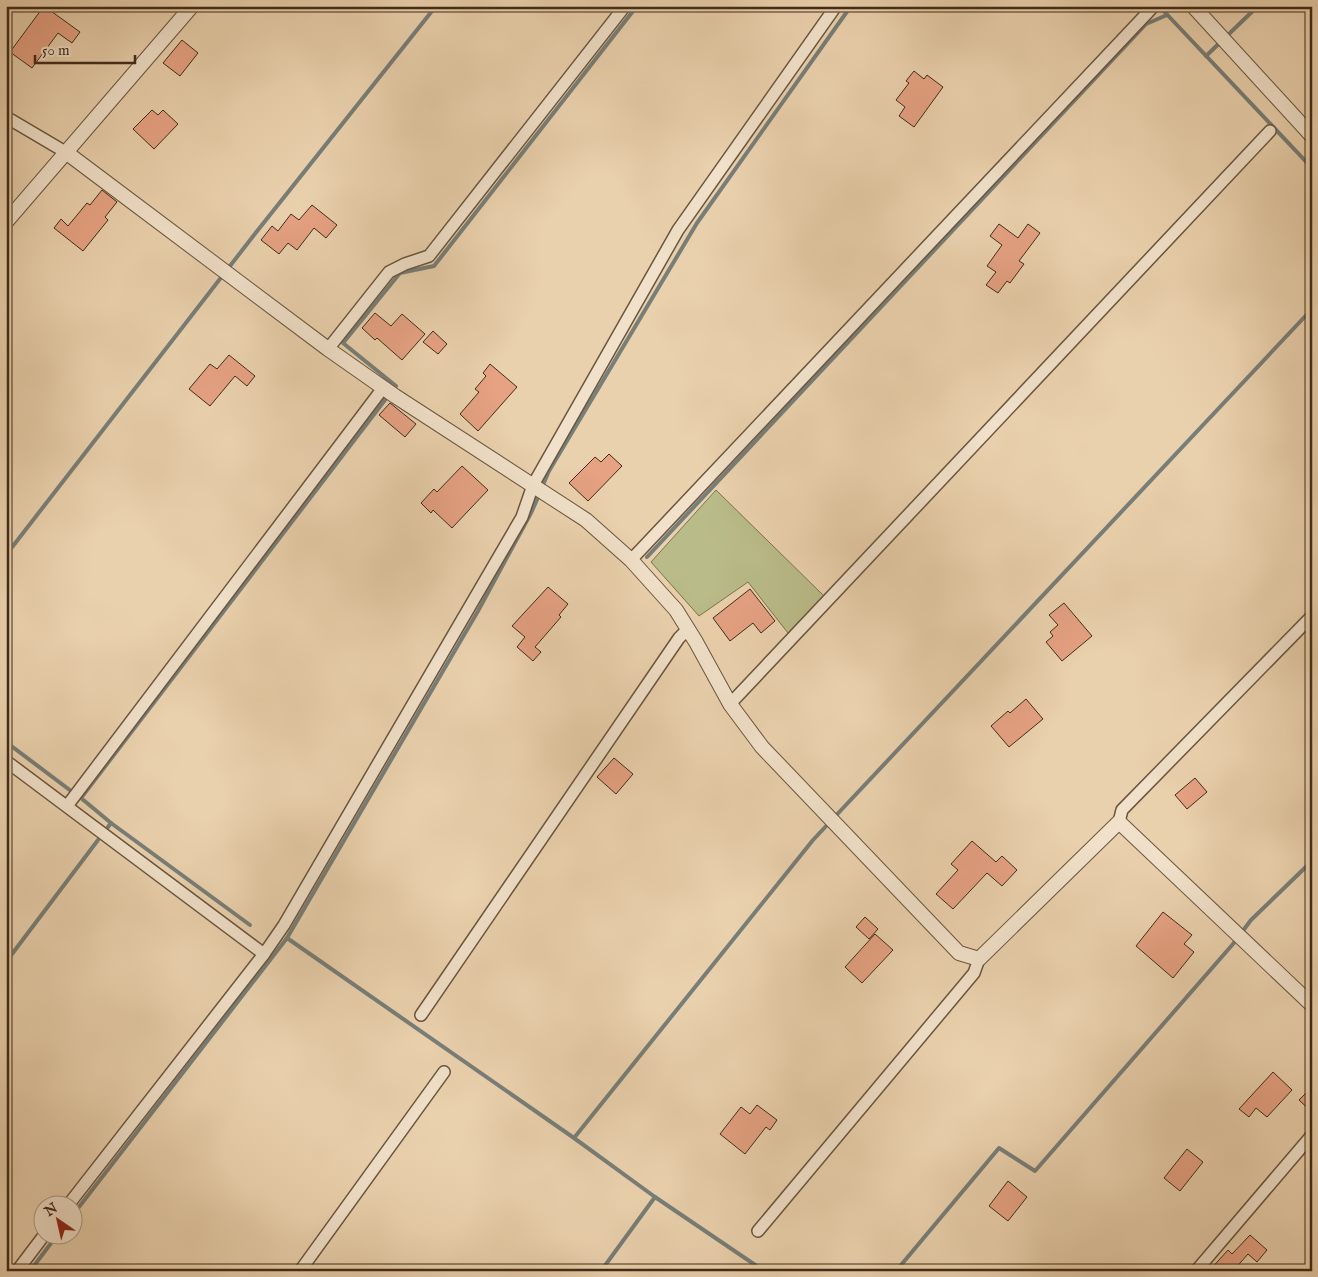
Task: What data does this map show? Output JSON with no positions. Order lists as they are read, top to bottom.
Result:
{
  "scale_bar": "50 m",
  "north": "top left"
}
